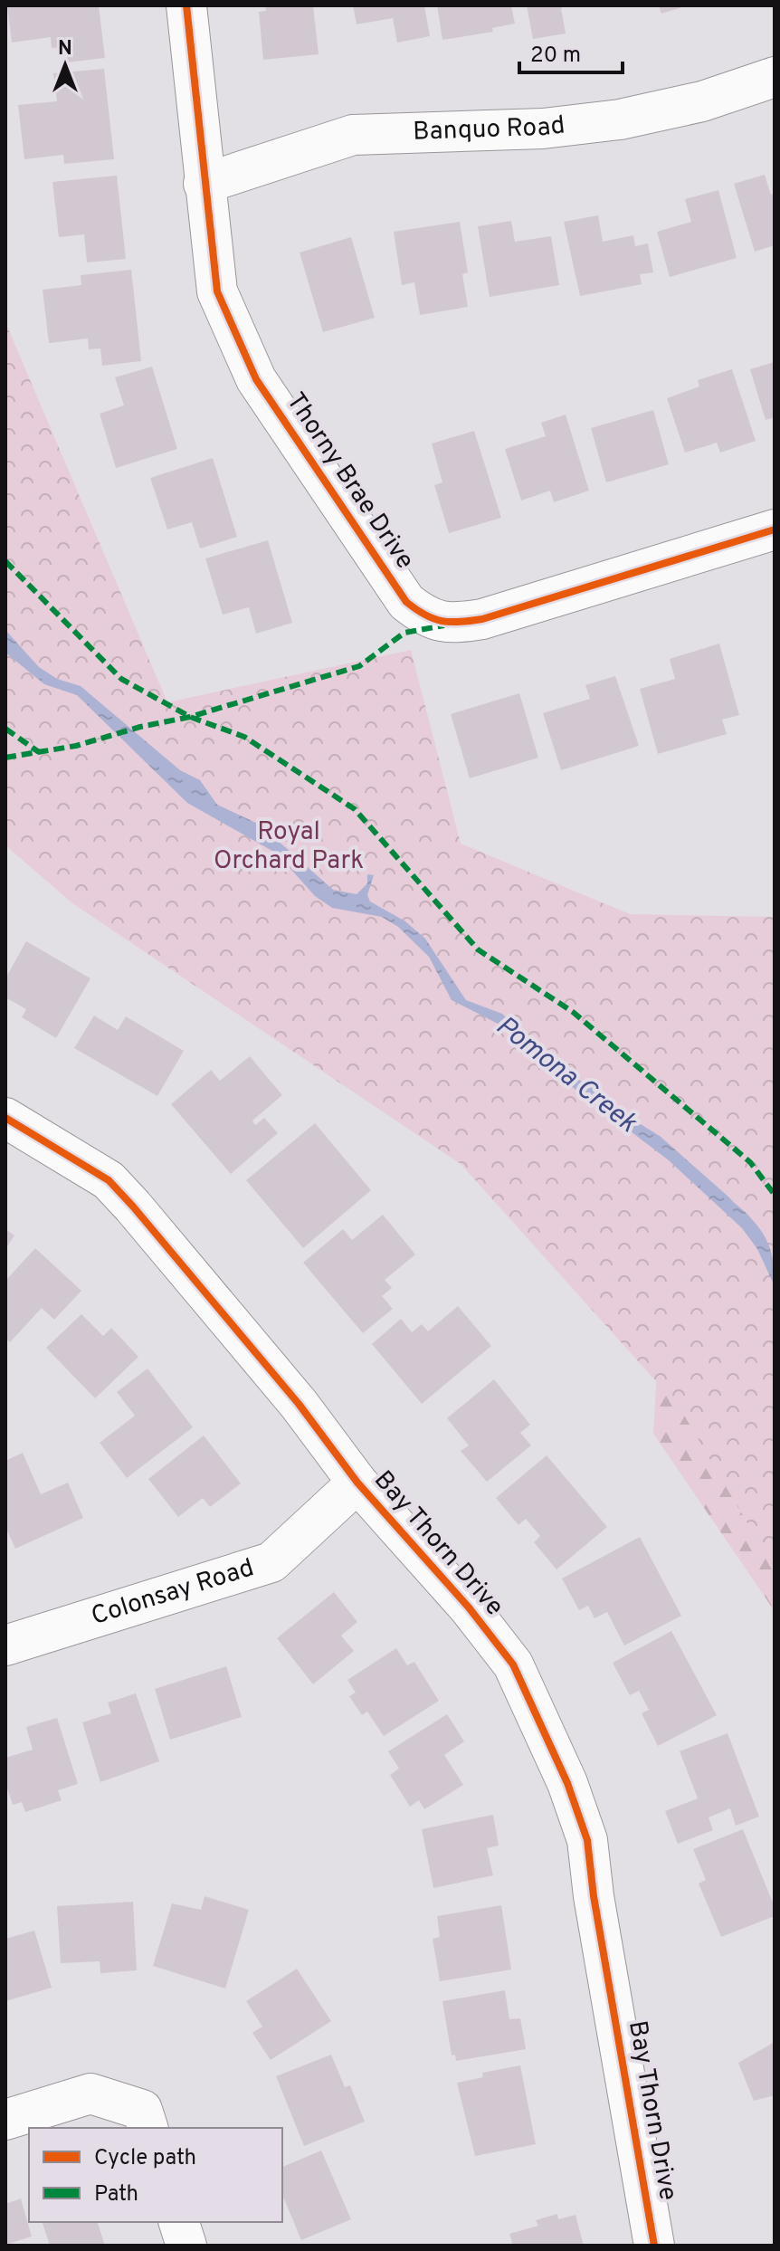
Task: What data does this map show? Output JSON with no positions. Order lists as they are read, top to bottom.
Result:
{
  "streets": {
    "street": [
      "Banquo Road",
      "Thorny Brae Drive",
      "Bay Thorn Drive",
      "Colonsay Road"
    ]
  },
  "crossings": [
    ["Banquo Road", "Thorny Brae Drive"],
    ["Bay Thorn Drive", "Colonsay Road"]
  ],
  "water": ["Pomona Creek"],
  "parks": ["Royal Orchard Park"],
  "legend": ["Cycle path", "Path"],
  "scale_bar": "20 m",
  "north": "top"
}
